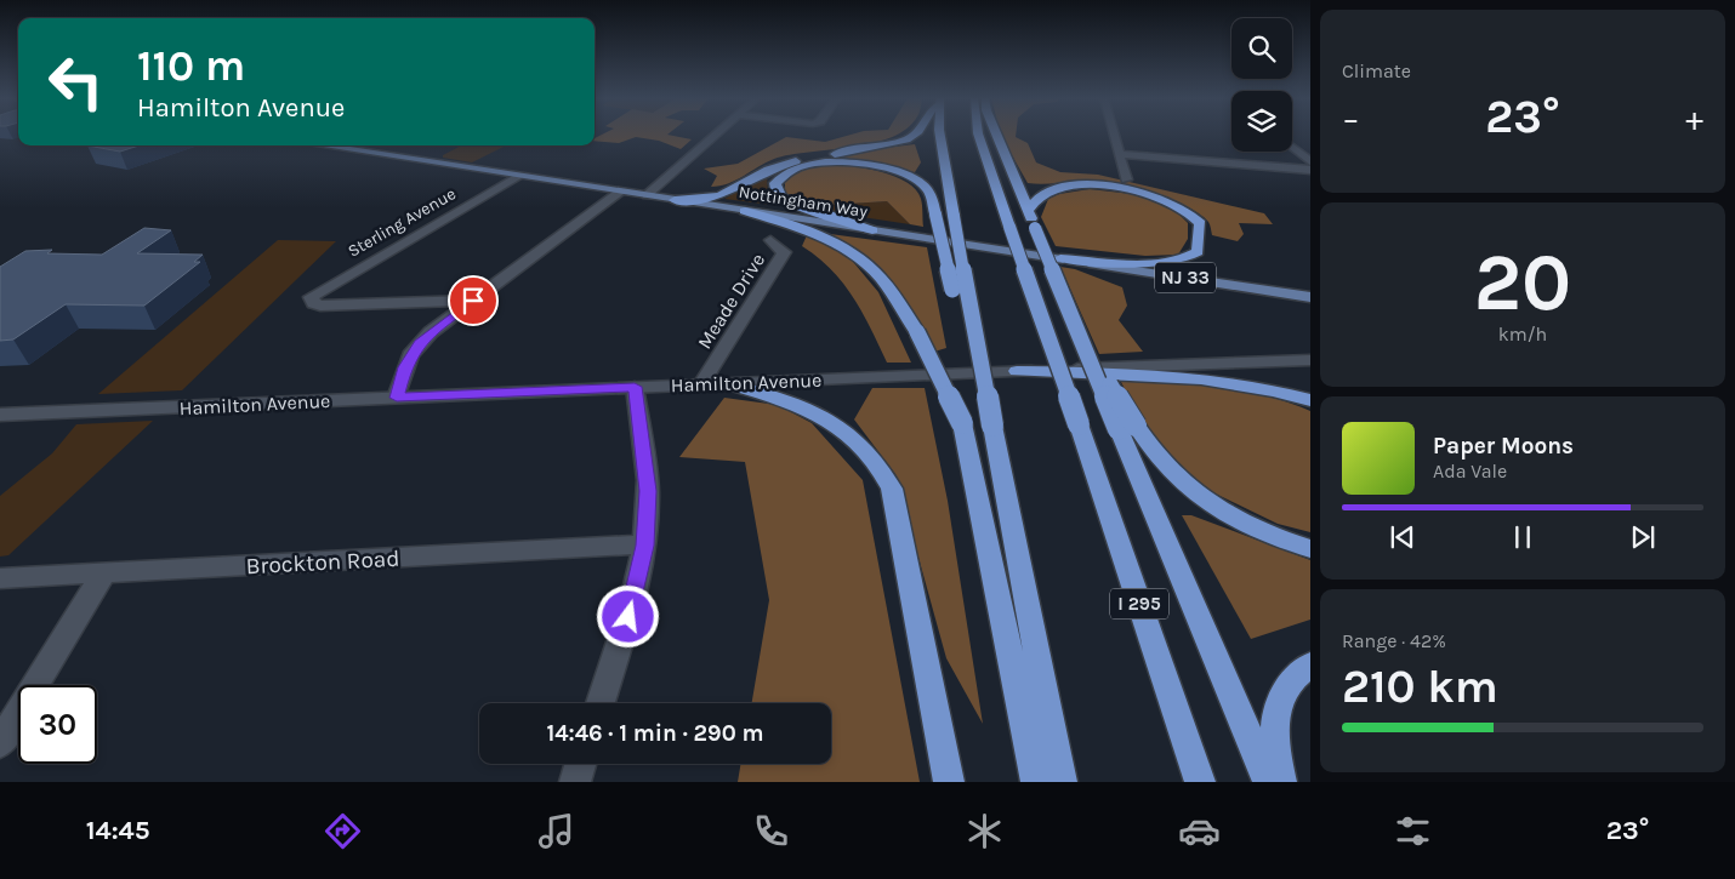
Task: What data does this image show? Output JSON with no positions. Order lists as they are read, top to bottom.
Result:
{
  "streets": {
    "highway": ["I 295"],
    "main road": ["Nottingham Way", "NJ 33"],
    "street": [
      "Sterling Avenue",
      "Meade Drive",
      "Hamilton Avenue",
      "Brockton Road"
    ]
  },
  "crossings": [
    ["Nottingham Way", "Sterling Avenue"],
    ["Meade Drive", "Hamilton Avenue"]
  ],
  "page": {
    "tile": [
      "Climate",
      ["20", "km/h"],
      ["Range · 42%", "210 km"]
    ],
    "turn": ["110 m", "Hamilton Avenue"],
    "heat": ["−", "23°", "+"],
    "song": ["Paper Moons", "Ada Vale"],
    "limit": "30",
    "trip": "14:46 · 1 min · 290 m",
    "tabs": ["14:45", "23°"]
  }
}
